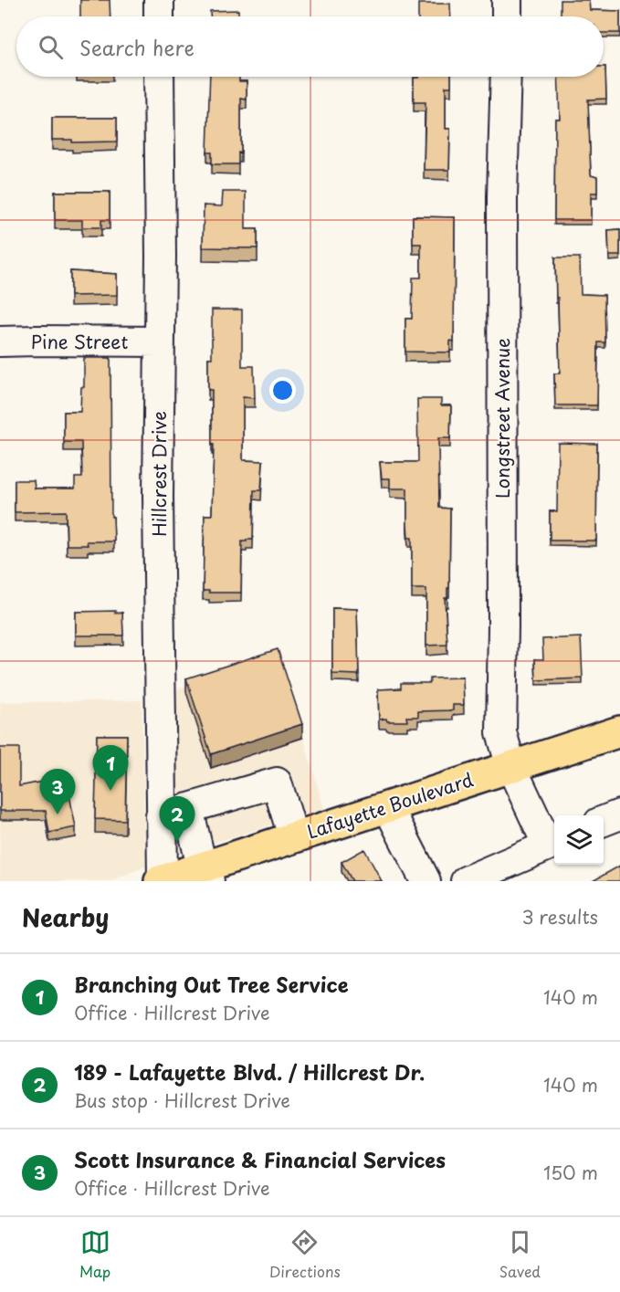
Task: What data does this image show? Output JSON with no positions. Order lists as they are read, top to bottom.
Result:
{
  "streets": {
    "main road": ["Lafayette Boulevard"],
    "street": ["Pine Street", "Longstreet Avenue", "Hillcrest Drive"]
  },
  "crossings": [
    ["Pine Street", "Hillcrest Drive"],
    ["Longstreet Avenue", "Lafayette Boulevard"],
    ["Hillcrest Drive", "Lafayette Boulevard"]
  ],
  "page": {
    "search": "Search here",
    "pins": ["1", "3", "2"],
    "heading": ["Nearby", "3 results"],
    "list": [
      {
        "mark": "1",
        "name": "Branching Out Tree Service",
        "note": "Office · Hillcrest Drive",
        "value": "140 m"
      },
      {
        "mark": "2",
        "name": "189 - Lafayette Blvd. / Hillcrest Dr.",
        "note": "Bus stop · Hillcrest Drive",
        "value": "140 m"
      },
      {
        "mark": "3",
        "name": "Scott Insurance & Financial Services",
        "note": "Office · Hillcrest Drive",
        "value": "150 m"
      }
    ],
    "nav": ["Map", "Directions", "Saved"]
  }
}
